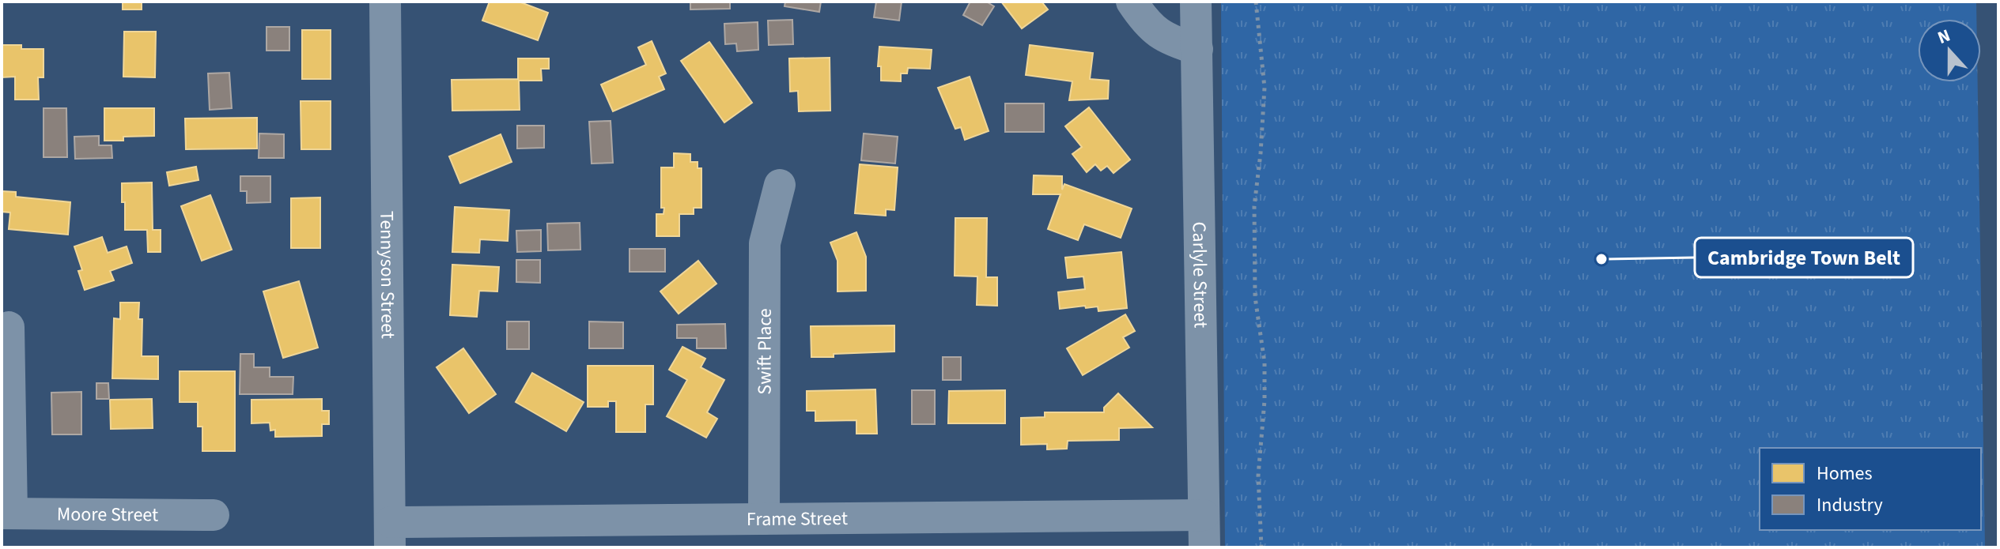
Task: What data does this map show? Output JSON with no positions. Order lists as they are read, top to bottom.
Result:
{
  "streets": {
    "street": [
      "Carlyle Street",
      "Tennyson Street",
      "Swift Place",
      "Moore Street",
      "Frame Street"
    ]
  },
  "crossings": [
    ["Carlyle Street", "Frame Street"],
    ["Tennyson Street", "Frame Street"],
    ["Swift Place", "Frame Street"]
  ],
  "places": ["Cambridge Town Belt"],
  "legend": ["Homes", "Industry"],
  "north": "top"
}
